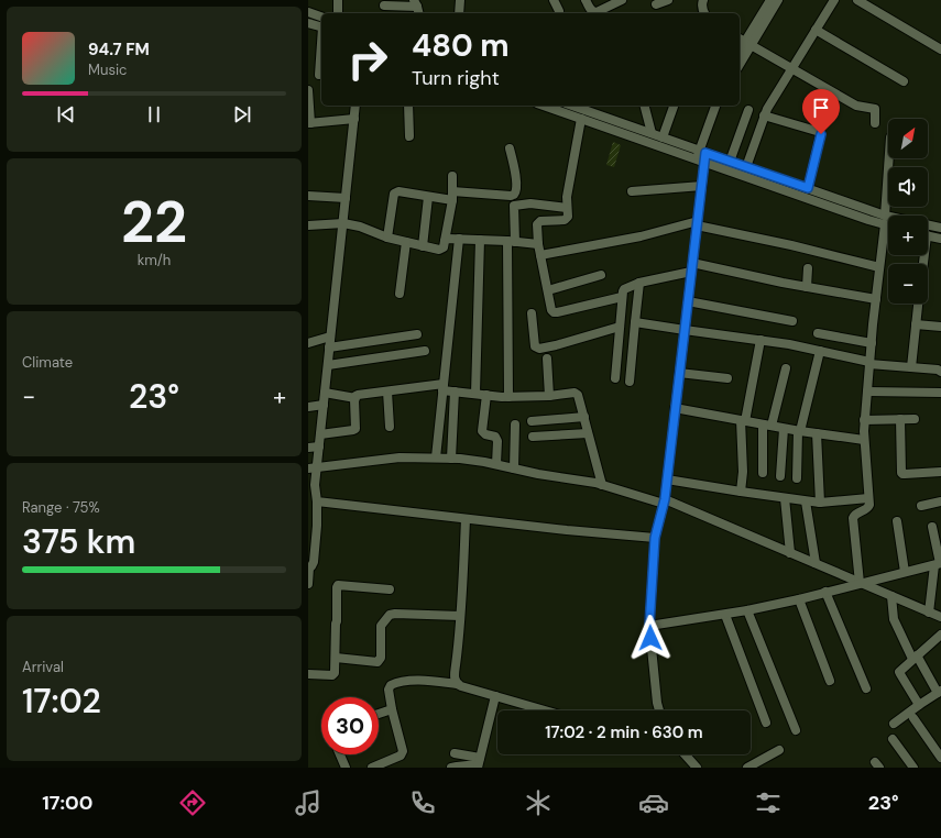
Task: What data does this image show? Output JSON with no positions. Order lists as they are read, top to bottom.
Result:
{
  "north": "top right",
  "page": {
    "turn": ["480 m", "Turn right"],
    "song": ["94.7 FM", "Music"],
    "map_buttons": ["+", "−"],
    "tile": [
      ["22", "km/h"],
      "Climate",
      ["Range · 75%", "375 km"],
      ["Arrival", "17:02"]
    ],
    "heat": ["−", "23°", "+"],
    "limit": "30",
    "trip": "17:02 · 2 min · 630 m",
    "tabs": ["17:00", "23°"]
  }
}
